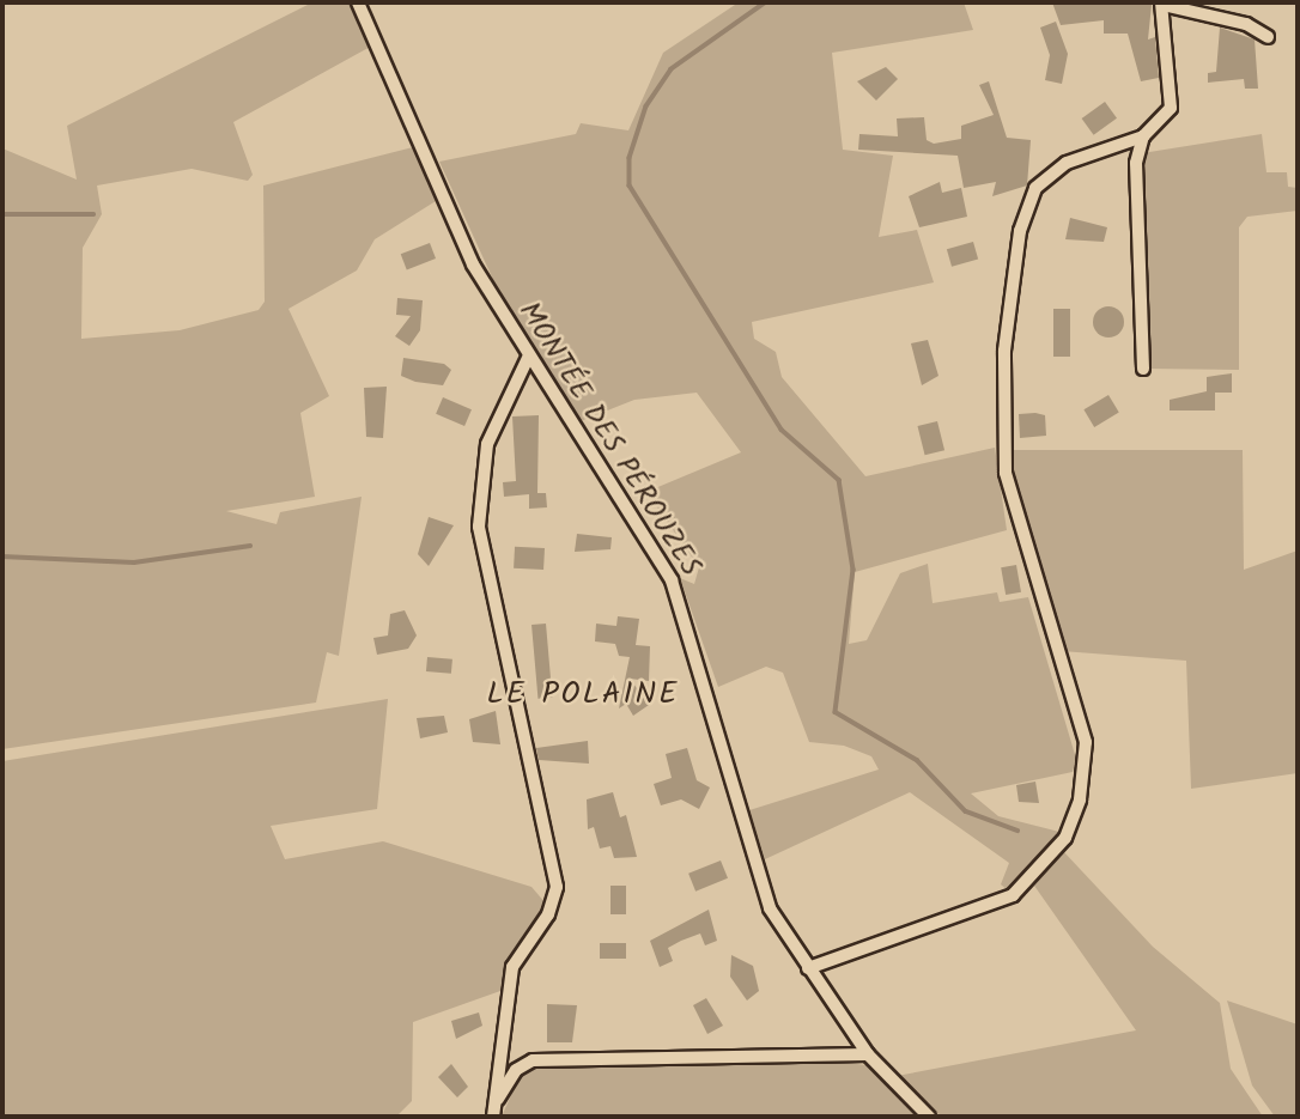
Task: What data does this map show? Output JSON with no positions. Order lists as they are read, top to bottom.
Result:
{
  "streets": {
    "street": ["MONTÉE DES PÉROUZES"]
  },
  "districts": ["LE POLAINE"]
}
